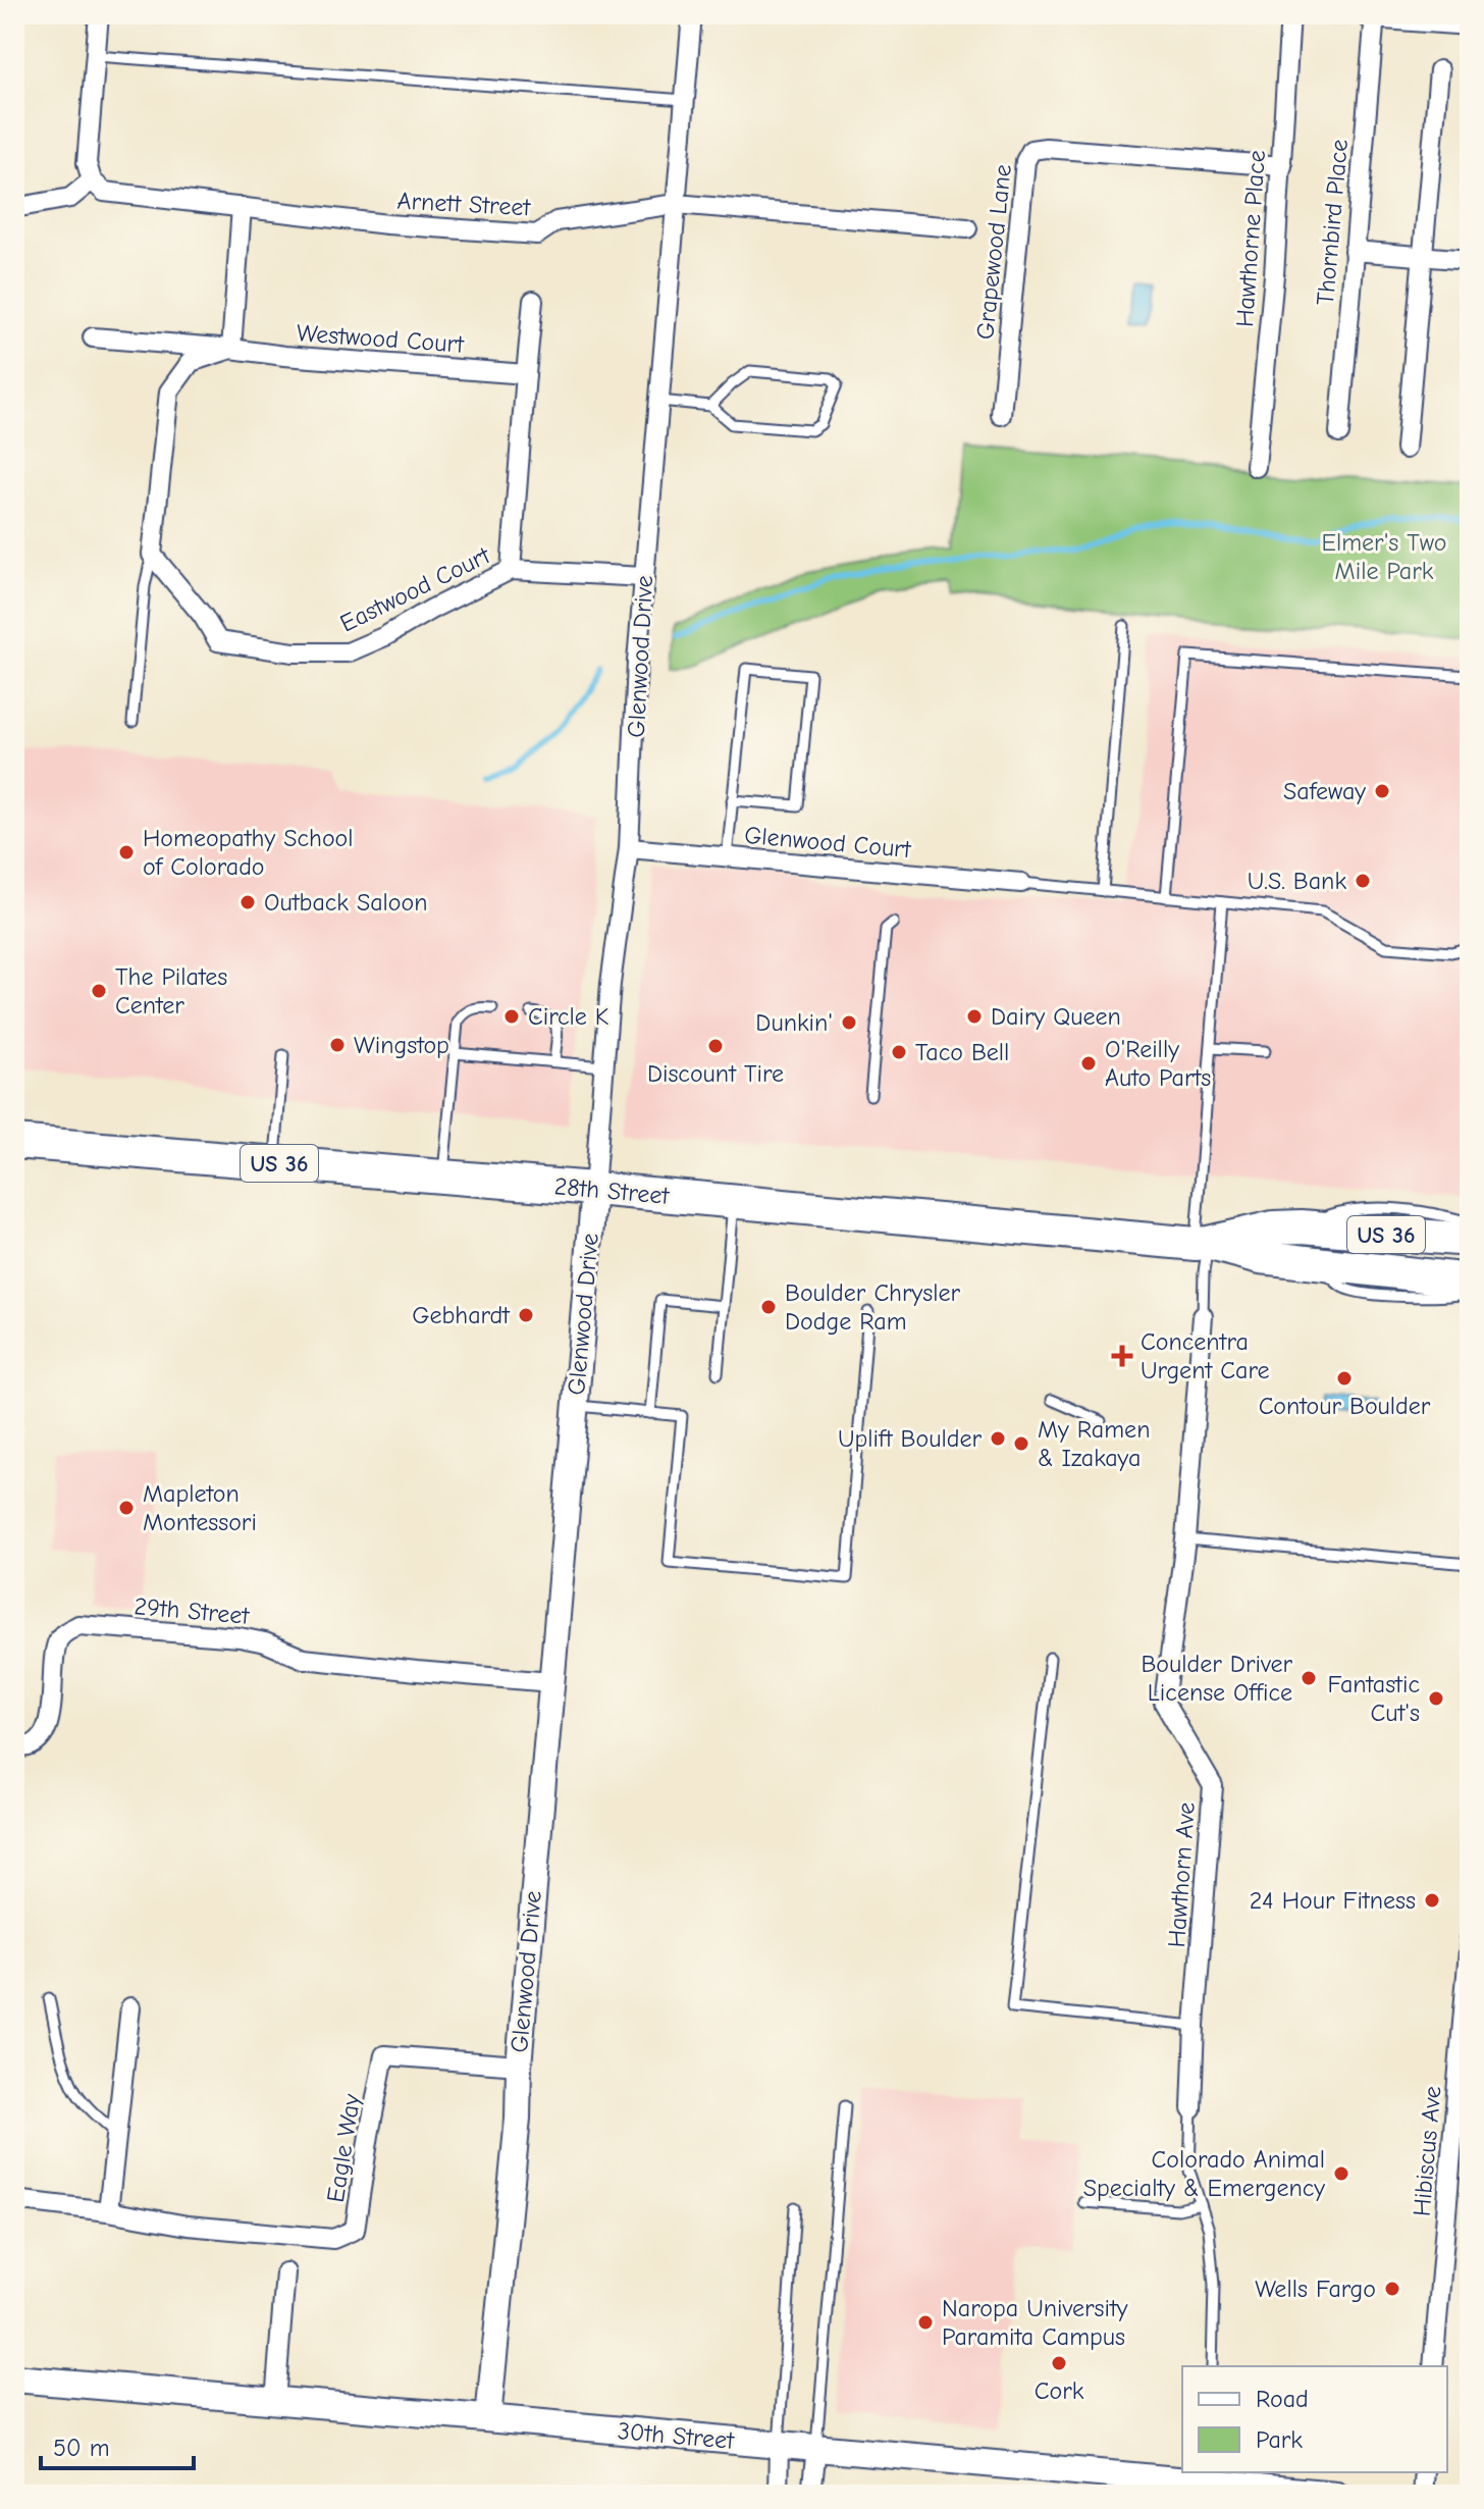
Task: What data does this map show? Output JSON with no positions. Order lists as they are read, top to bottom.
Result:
{
  "streets": {
    "highway": ["US 36", "28th Street"],
    "main road": ["30th Street"],
    "street": [
      "Arnett Street",
      "Thornbird Place",
      "Hawthorne Place",
      "Grapewood Lane",
      "Westwood Court",
      "Eastwood Court",
      "Glenwood Drive",
      "Glenwood Court",
      "29th Street",
      "Hawthorn Ave",
      "Eagle Way",
      "Hibiscus Ave"
    ]
  },
  "crossings": [
    ["Arnett Street", "Glenwood Drive"],
    ["Hawthorne Place", "Grapewood Lane"],
    ["Eastwood Court", "Glenwood Drive"],
    ["Glenwood Drive", "Glenwood Court"],
    ["Glenwood Drive", "28th Street"],
    ["Glenwood Drive", "29th Street"],
    ["Glenwood Drive", "Eagle Way"],
    ["Glenwood Drive", "30th Street"]
  ],
  "parks": ["Elmer's Two Mile Park"],
  "places": {
    "other": [
      "Safeway",
      "Homeopathy School of Colorado",
      "U.S. Bank",
      "Outback Saloon",
      "The Pilates Center",
      "Circle K",
      "Dairy Queen",
      "Dunkin'",
      "Wingstop",
      "Discount Tire",
      "Taco Bell",
      "O'Reilly Auto Parts",
      "Boulder Chrysler Dodge Ram",
      "Gebhardt",
      "Contour Boulder",
      "Uplift Boulder",
      "My Ramen & Izakaya",
      "Mapleton Montessori",
      "Boulder Driver License Office",
      "Fantastic Cut's",
      "24 Hour Fitness",
      "Colorado Animal Specialty & Emergency",
      "Wells Fargo",
      "Naropa University Paramita Campus",
      "Cork"
    ],
    "health": ["Concentra Urgent Care"]
  },
  "legend": ["Road", "Park"],
  "scale_bar": "50 m"
}
